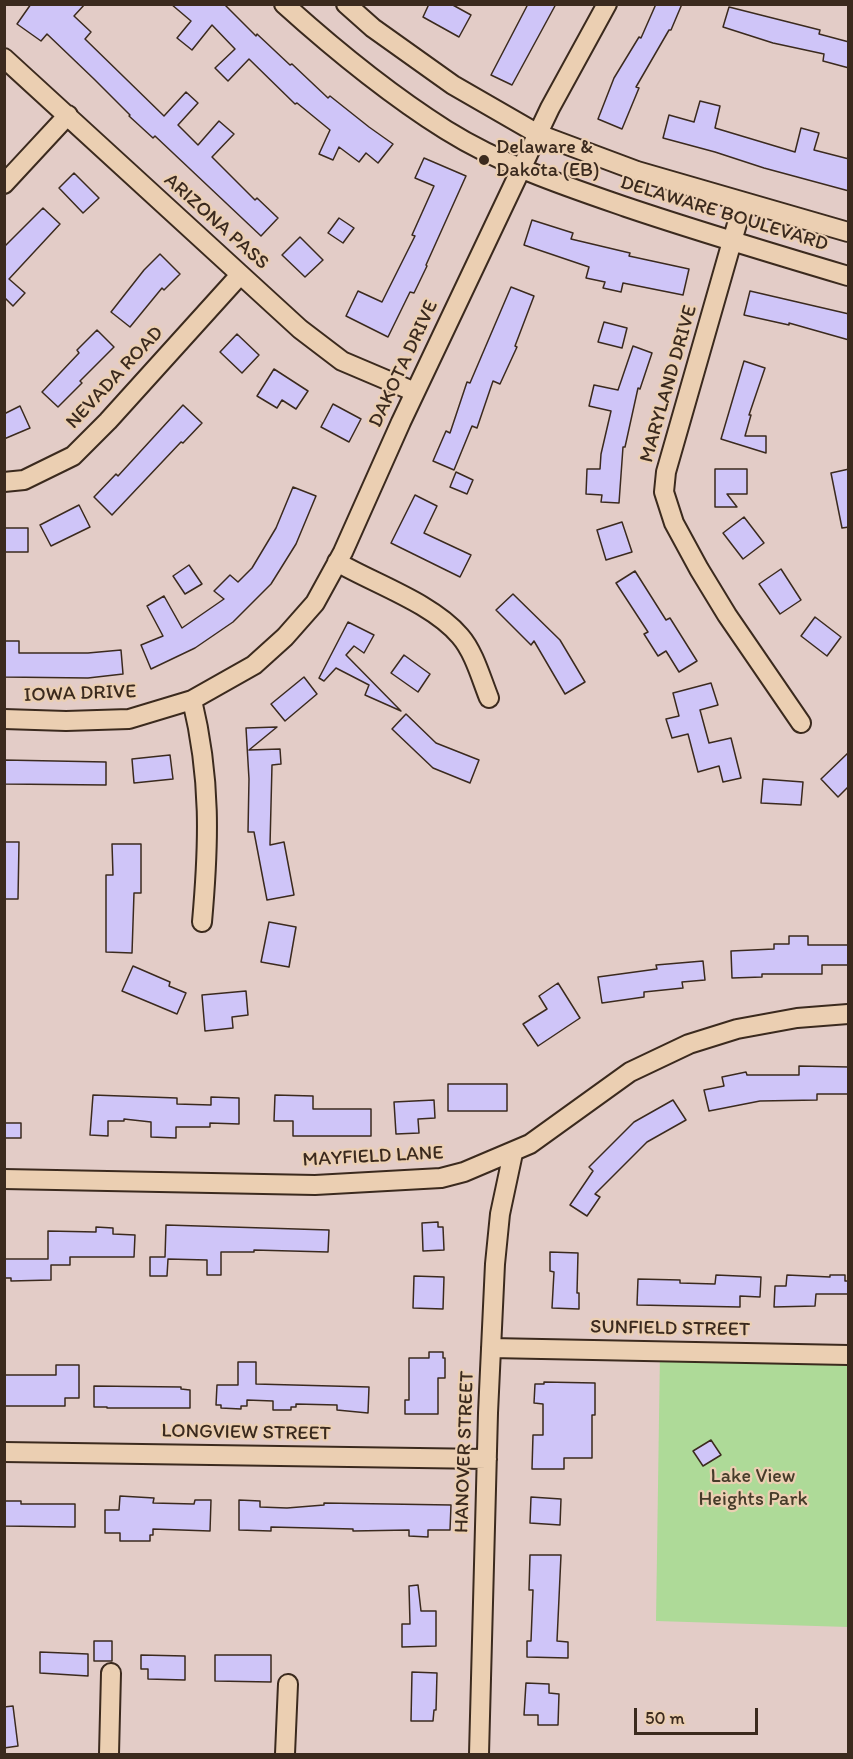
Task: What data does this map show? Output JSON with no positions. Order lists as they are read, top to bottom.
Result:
{
  "streets": {
    "street": [
      "DELAWARE BOULEVARD",
      "ARIZONA PASS",
      "DAKOTA DRIVE",
      "NEVADA ROAD",
      "MARYLAND DRIVE",
      "IOWA DRIVE",
      "MAYFIELD LANE",
      "SUNFIELD STREET",
      "LONGVIEW STREET",
      "HANOVER STREET"
    ]
  },
  "crossings": [
    ["DELAWARE BOULEVARD", "DAKOTA DRIVE"],
    ["DELAWARE BOULEVARD", "MARYLAND DRIVE"],
    ["ARIZONA PASS", "DAKOTA DRIVE"],
    ["ARIZONA PASS", "NEVADA ROAD"],
    ["DAKOTA DRIVE", "IOWA DRIVE"],
    ["MAYFIELD LANE", "HANOVER STREET"],
    ["SUNFIELD STREET", "HANOVER STREET"],
    ["LONGVIEW STREET", "HANOVER STREET"]
  ],
  "parks": ["Lake View Heights Park"],
  "places": ["Delaware & Dakota (EB)"],
  "scale_bar": "50 m"
}
